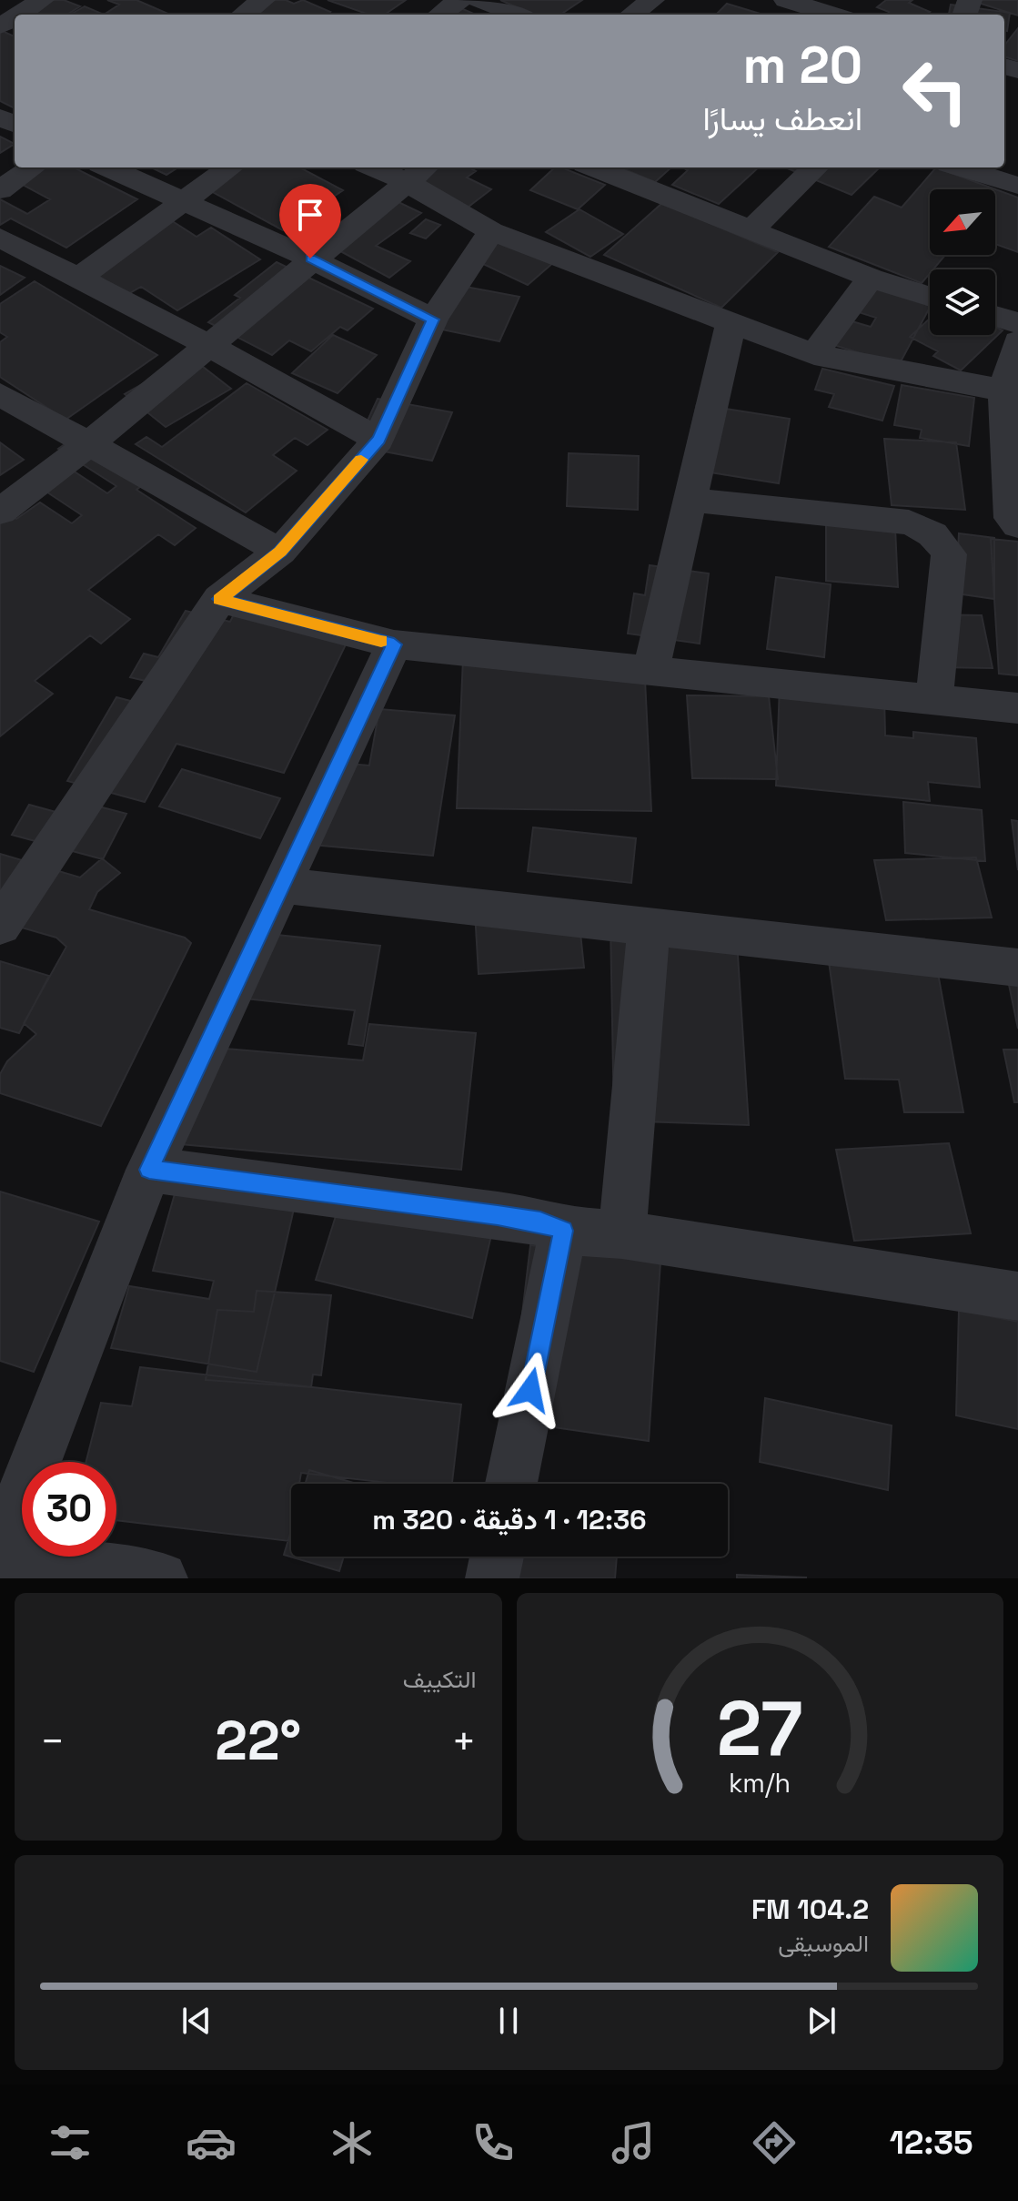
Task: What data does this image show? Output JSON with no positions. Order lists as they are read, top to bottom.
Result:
{
  "north": "bottom left",
  "page": {
    "turn": ["20 m", "انعطف يسارًا"],
    "limit": "30",
    "trip": "12:36 · 1 دقيقة · 320 m",
    "tile": "التكييف",
    "heat": ["−", "22°", "+"],
    "song": ["104.2 FM", "الموسيقى"],
    "tabs": "12:35",
    "gauge": ["27", "km/h"]
  }
}
